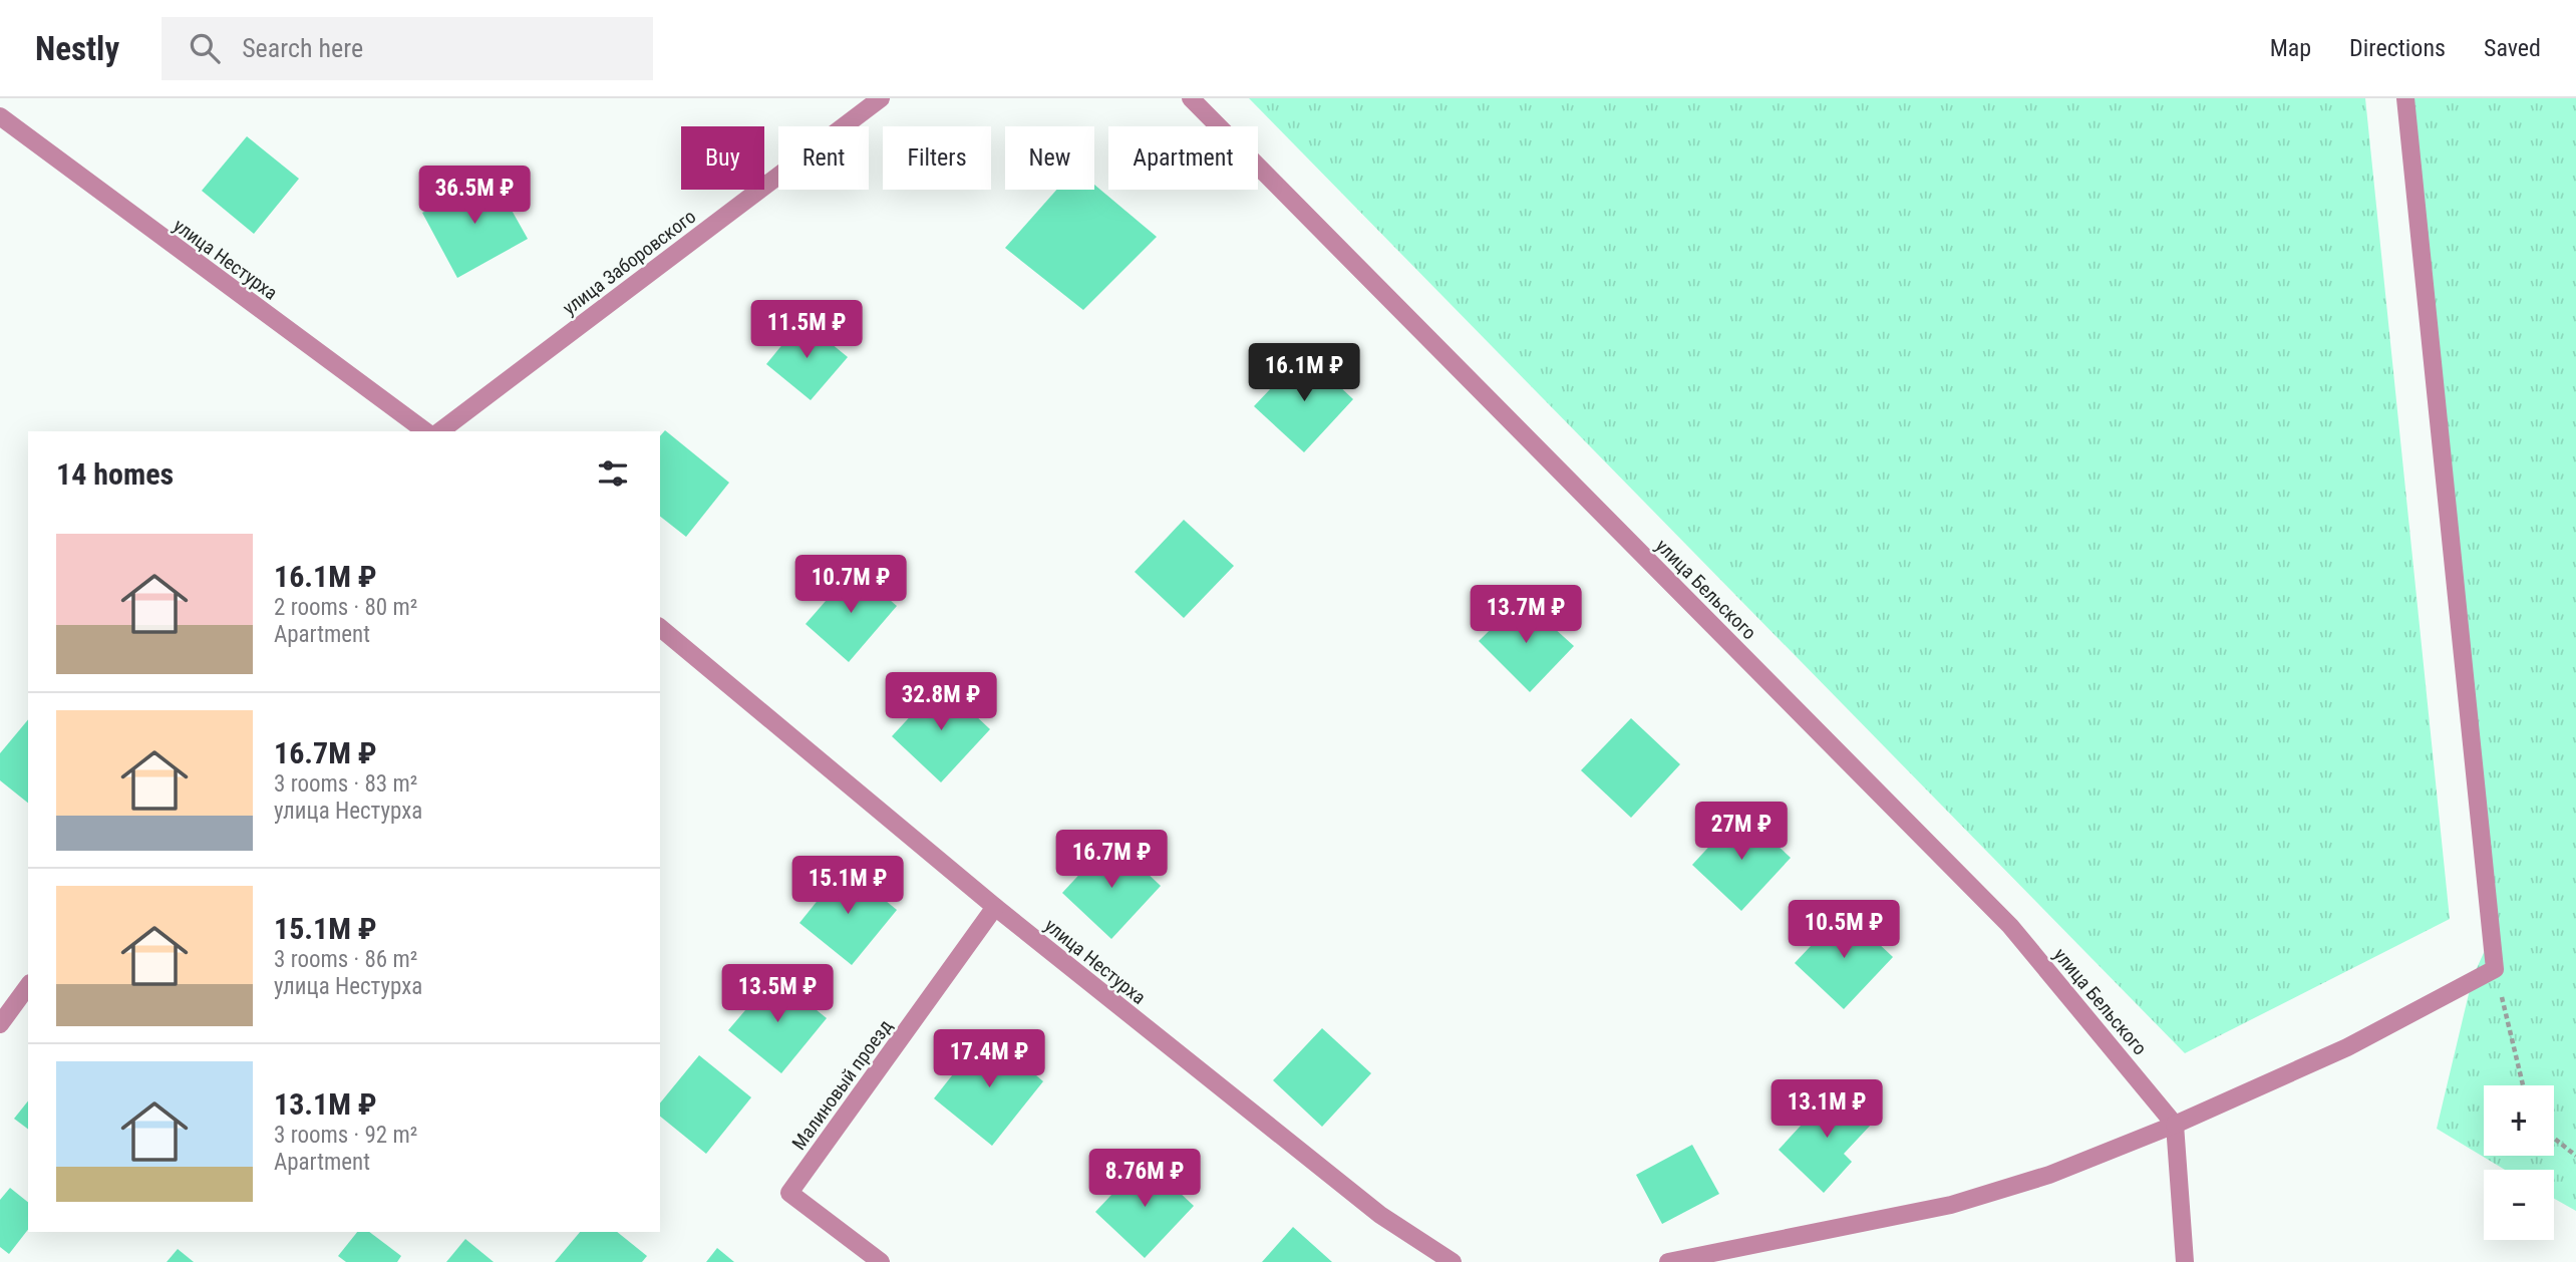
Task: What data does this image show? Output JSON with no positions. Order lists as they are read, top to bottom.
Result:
{
  "streets": {
    "street": [
      "улица Нестурха",
      "улица Заборовского",
      "улица Бельского",
      "Малиновый проезд"
    ]
  },
  "crossings": [
    ["улица Нестурха", "Малиновый проезд"]
  ],
  "page": {
    "header": "Nestly",
    "search": "Search here",
    "nav": ["Map", "Directions", "Saved"],
    "chip": [
      "Buy",
      "Rent",
      "Filters",
      "New",
      "Apartment"
    ],
    "price": [
      "36.5M ₽",
      "11.5M ₽",
      "16.1M ₽",
      "10.7M ₽",
      "13.7M ₽",
      "32.8M ₽",
      "27M ₽",
      "16.7M ₽",
      "15.1M ₽",
      "10.5M ₽",
      "13.5M ₽",
      "17.4M ₽",
      "13.1M ₽",
      "8.76M ₽"
    ],
    "heading": "14 homes",
    "list": [
      {
        "name": "16.1M ₽",
        "note": "2 rooms · 80 m² · Apartment"
      },
      {
        "name": "16.7M ₽",
        "note": "3 rooms · 83 m² · улица Нестурха"
      },
      {
        "name": "15.1M ₽",
        "note": "3 rooms · 86 m² · улица Нестурха"
      },
      {
        "name": "13.1M ₽",
        "note": "3 rooms · 92 m² · Apartment"
      }
    ],
    "map_buttons": ["+", "−"]
  }
}
